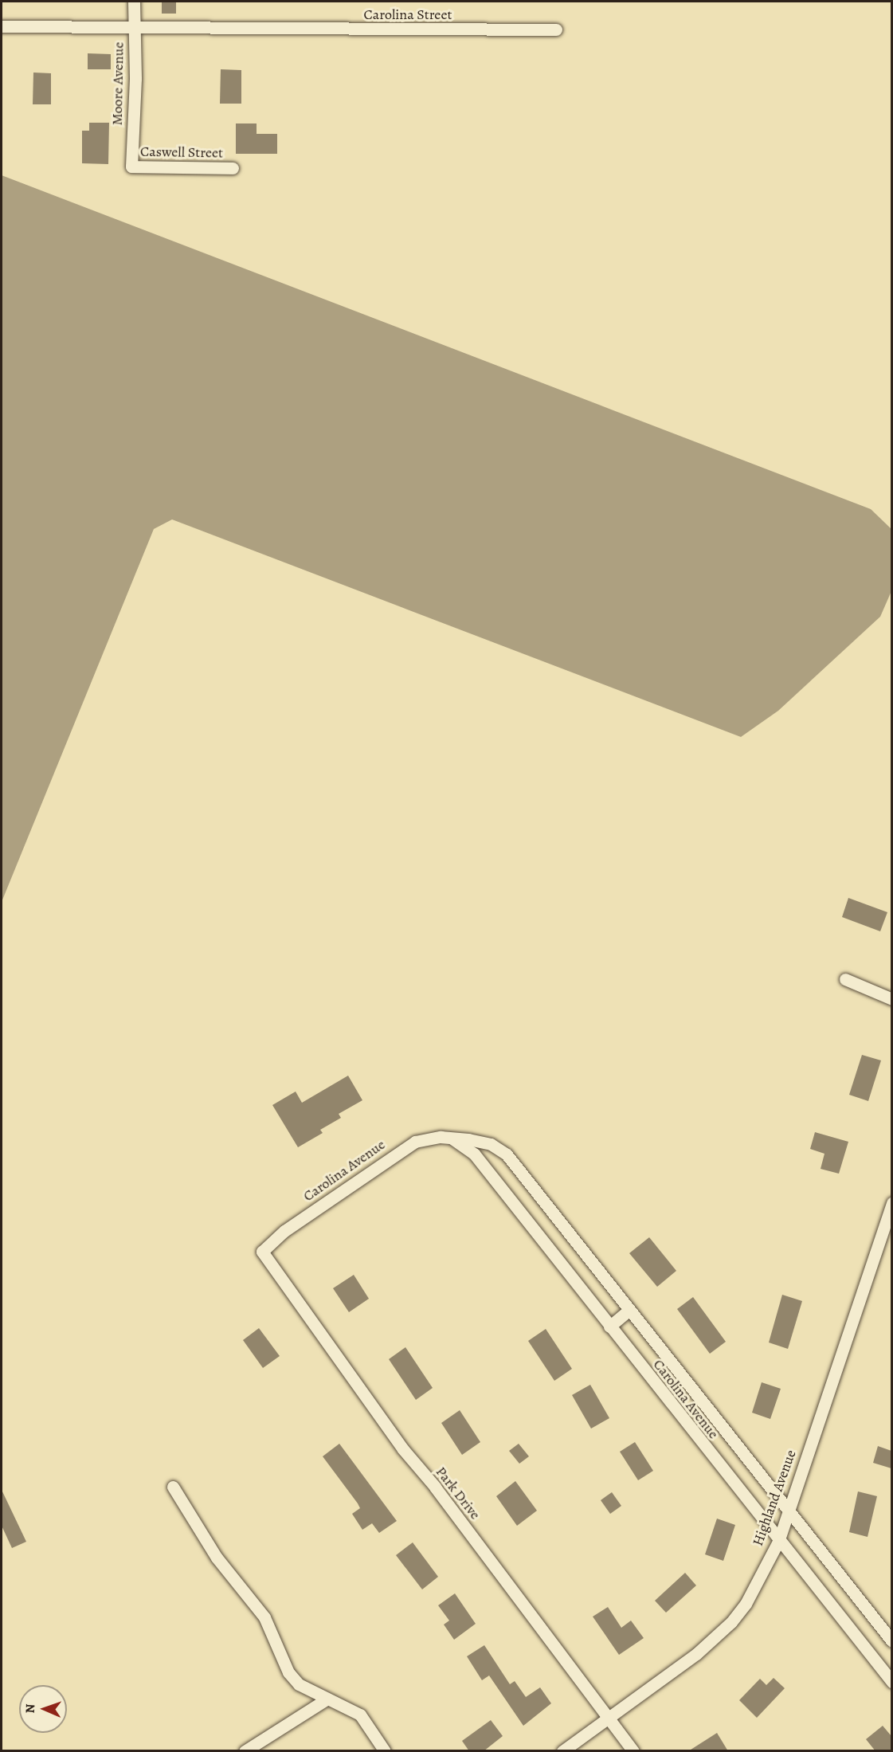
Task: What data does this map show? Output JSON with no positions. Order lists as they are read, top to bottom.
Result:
{
  "streets": {
    "street": [
      "Carolina Street",
      "Moore Avenue",
      "Caswell Street",
      "Carolina Avenue",
      "Park Drive",
      "Highland Avenue"
    ]
  },
  "crossings": [
    ["Carolina Street", "Moore Avenue"],
    ["Moore Avenue", "Caswell Street"],
    ["Carolina Avenue", "Park Drive"],
    ["Carolina Avenue", "Highland Avenue"],
    ["Park Drive", "Highland Avenue"]
  ],
  "north": "left"
}
